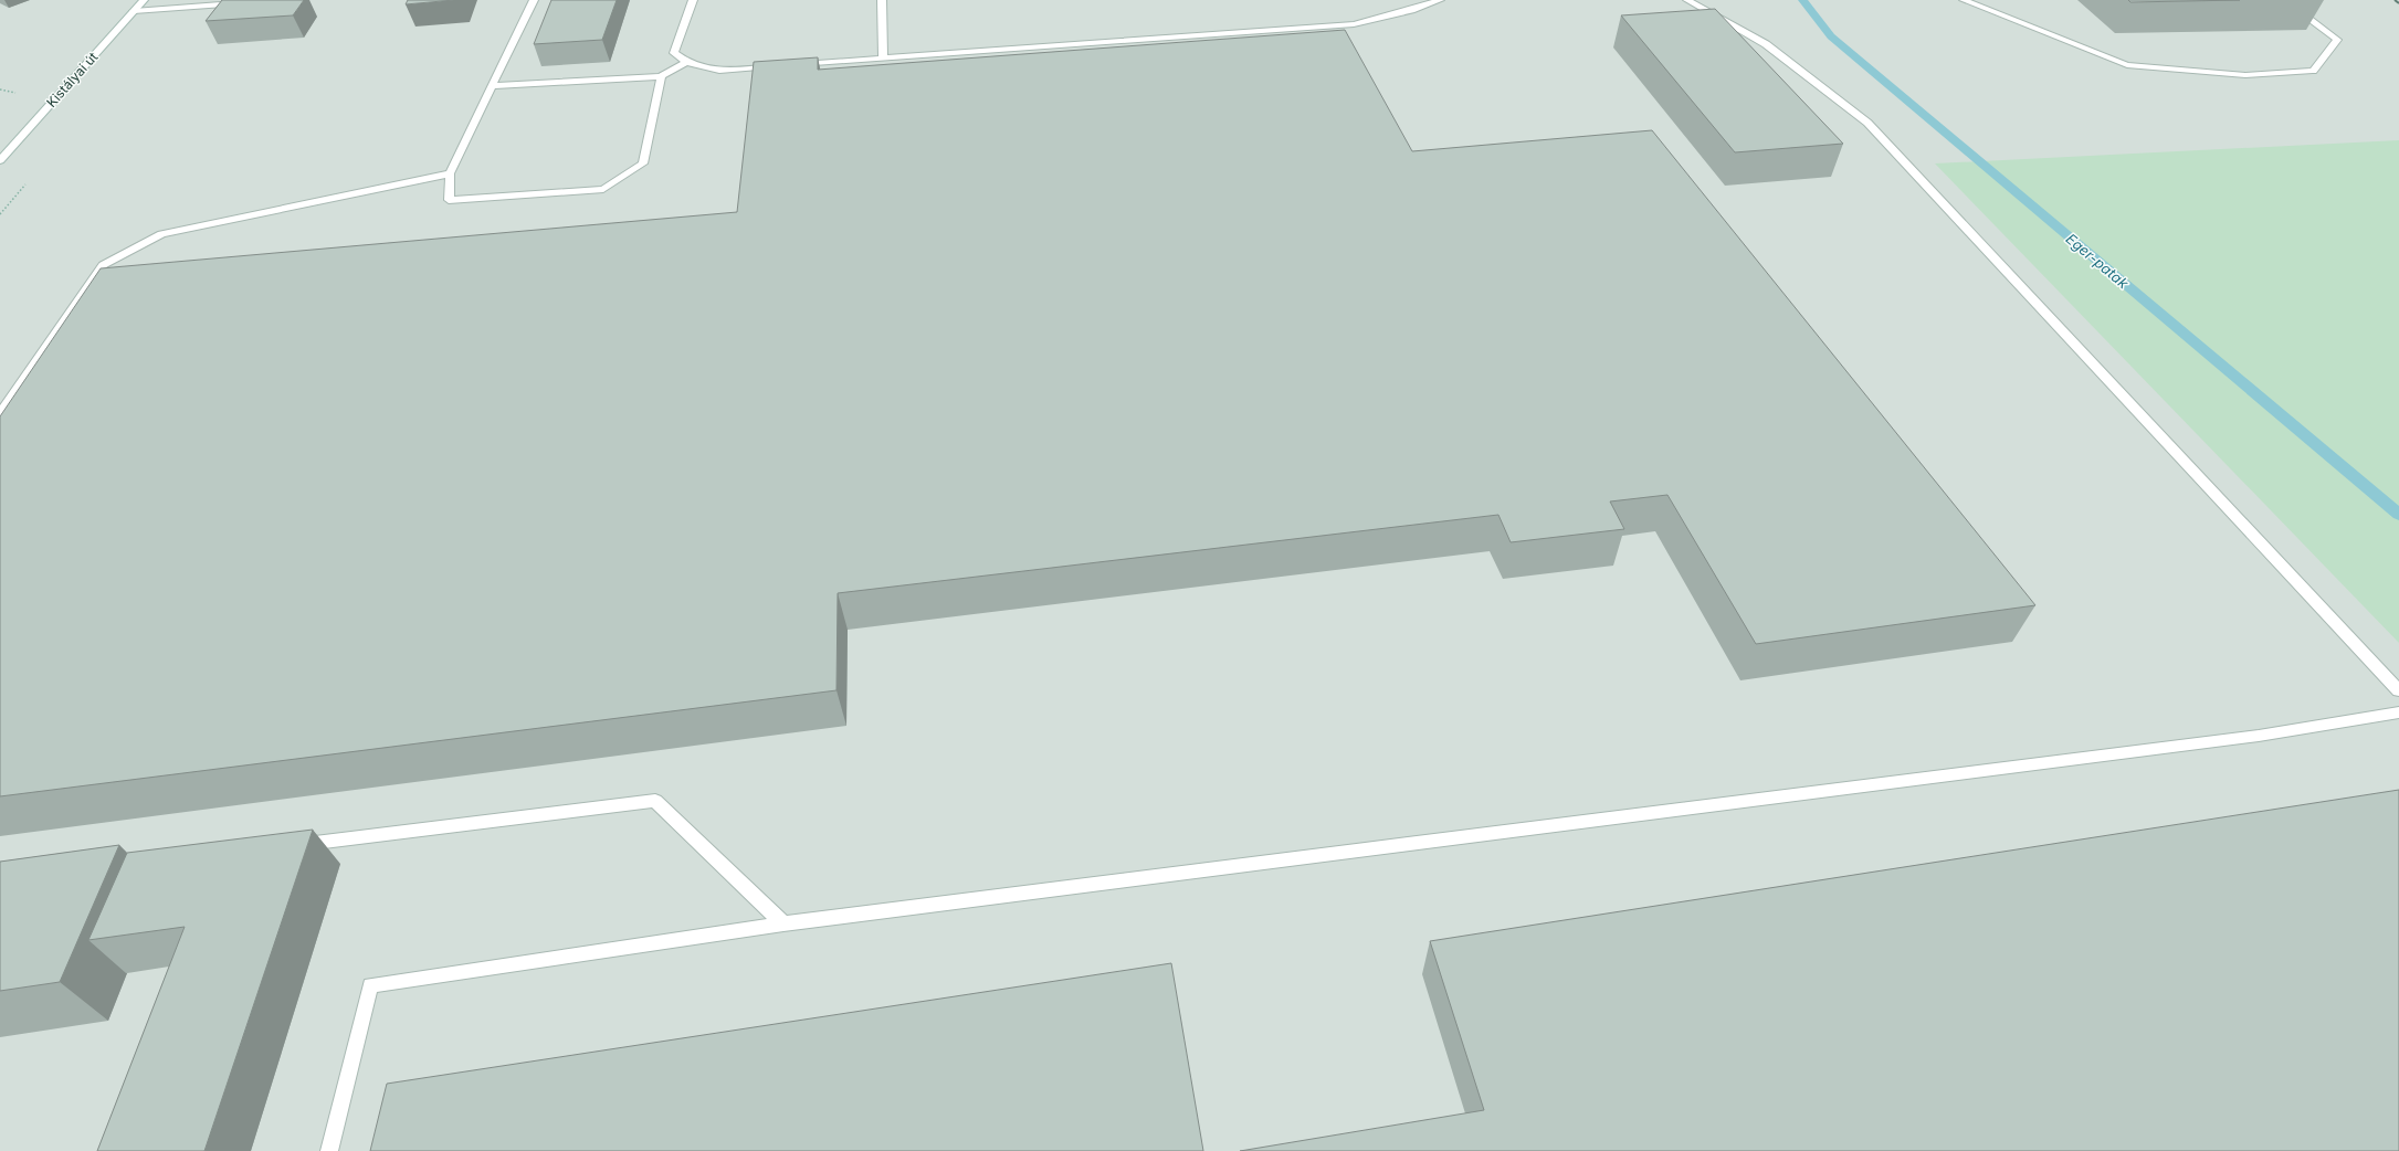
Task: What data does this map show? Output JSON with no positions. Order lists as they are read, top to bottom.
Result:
{
  "streets": {
    "main road": ["Kistályai út"]
  },
  "water": ["Eger-patak"]
}
